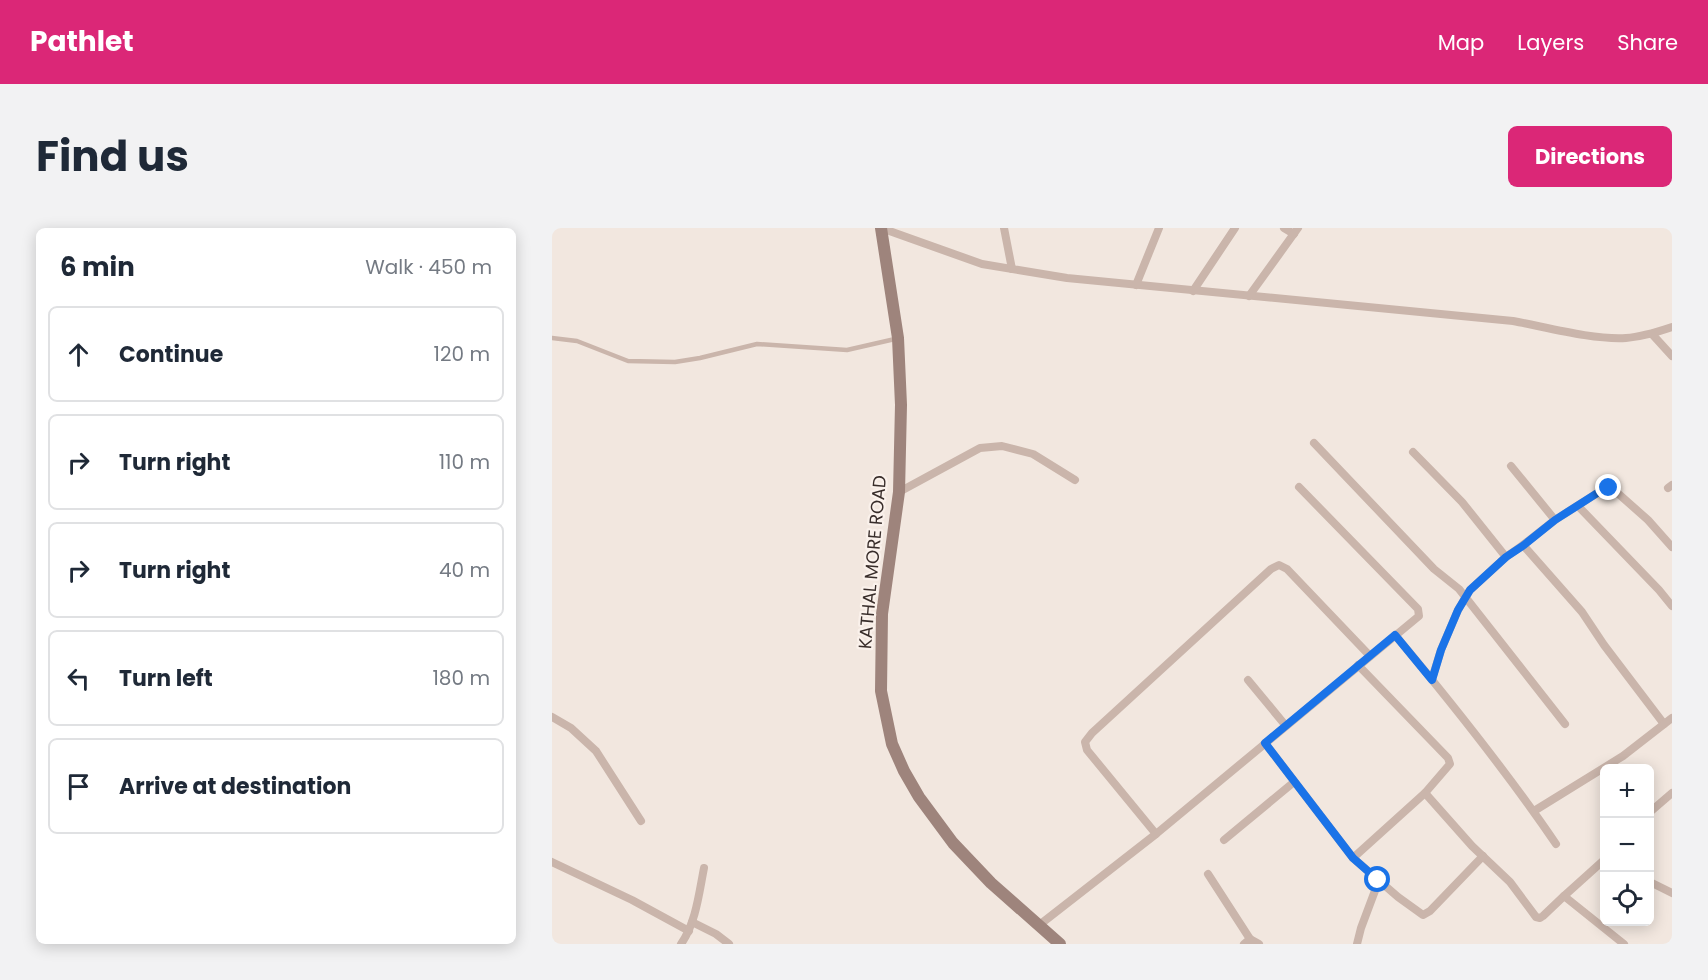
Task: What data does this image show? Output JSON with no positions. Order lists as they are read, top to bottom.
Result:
{
  "streets": {
    "main road": ["KATHAL MORE ROAD"]
  },
  "page": {
    "header": "Pathlet",
    "nav": ["Map", "Layers", "Share"],
    "title": "Find us",
    "buttons": "Directions",
    "heading": ["6 min", "Walk · 450 m"],
    "list": [
      ["Continue", "120 m"],
      ["Turn right", "110 m"],
      ["Turn right", "40 m"],
      ["Turn left", "180 m"],
      "Arrive at destination"
    ],
    "map_buttons": ["+", "−"]
  }
}
